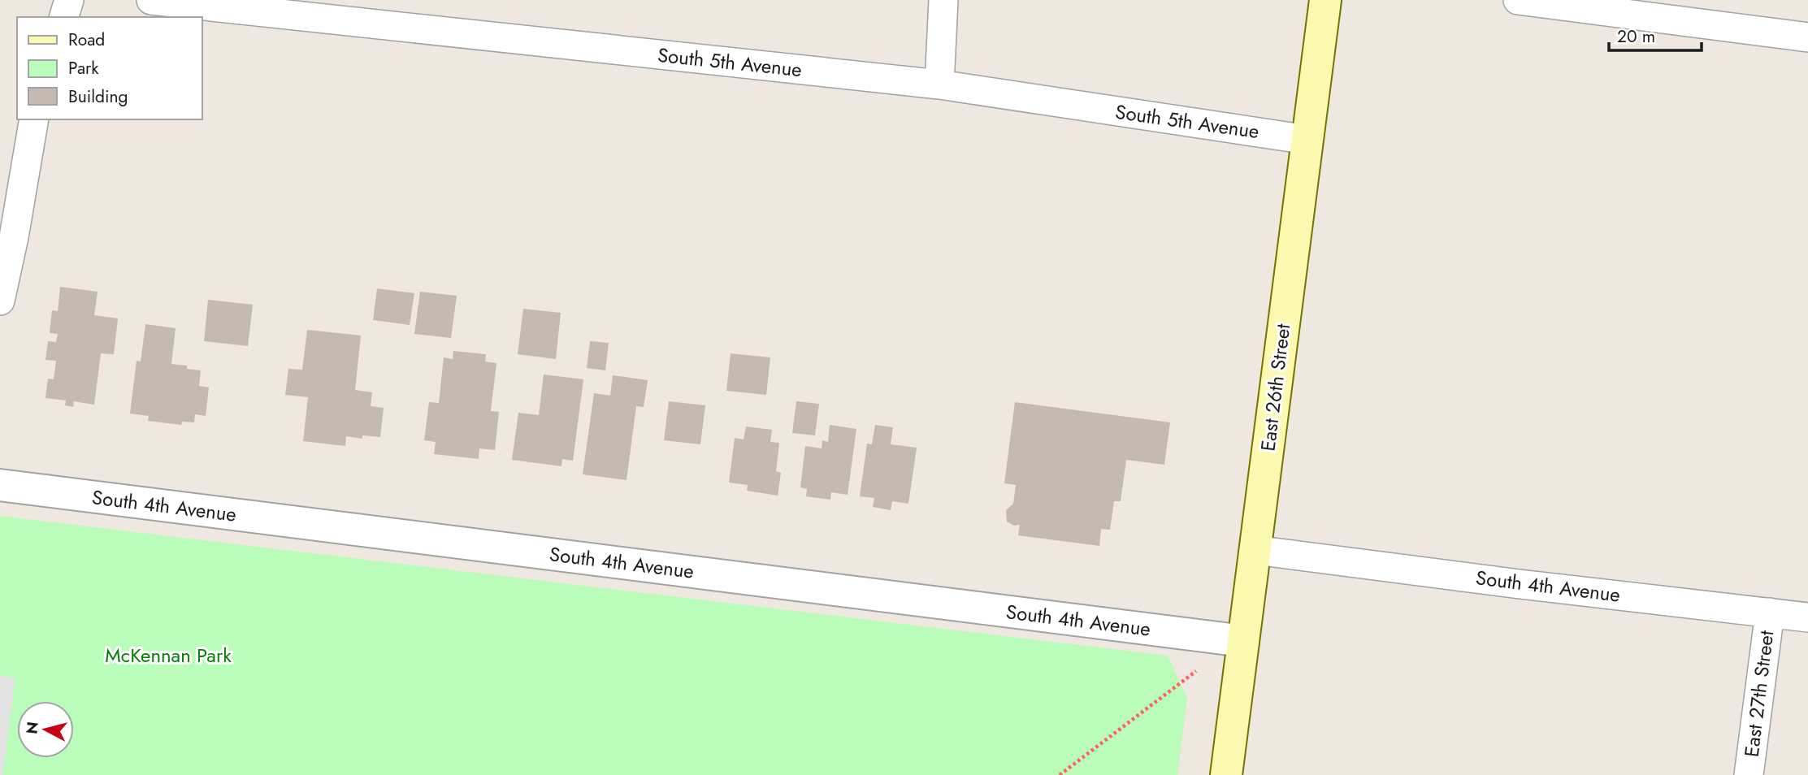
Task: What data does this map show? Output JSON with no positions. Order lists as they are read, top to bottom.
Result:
{
  "streets": {
    "main road": ["East 26th Street"],
    "street": ["South 5th Avenue", "South 4th Avenue", "East 27th Street"]
  },
  "crossings": [
    ["South 5th Avenue", "East 26th Street"],
    ["East 26th Street", "South 4th Avenue"],
    ["South 4th Avenue", "East 27th Street"]
  ],
  "parks": ["McKennan Park"],
  "legend": ["Road", "Park", "Building"],
  "scale_bar": "20 m",
  "north": "left"
}
